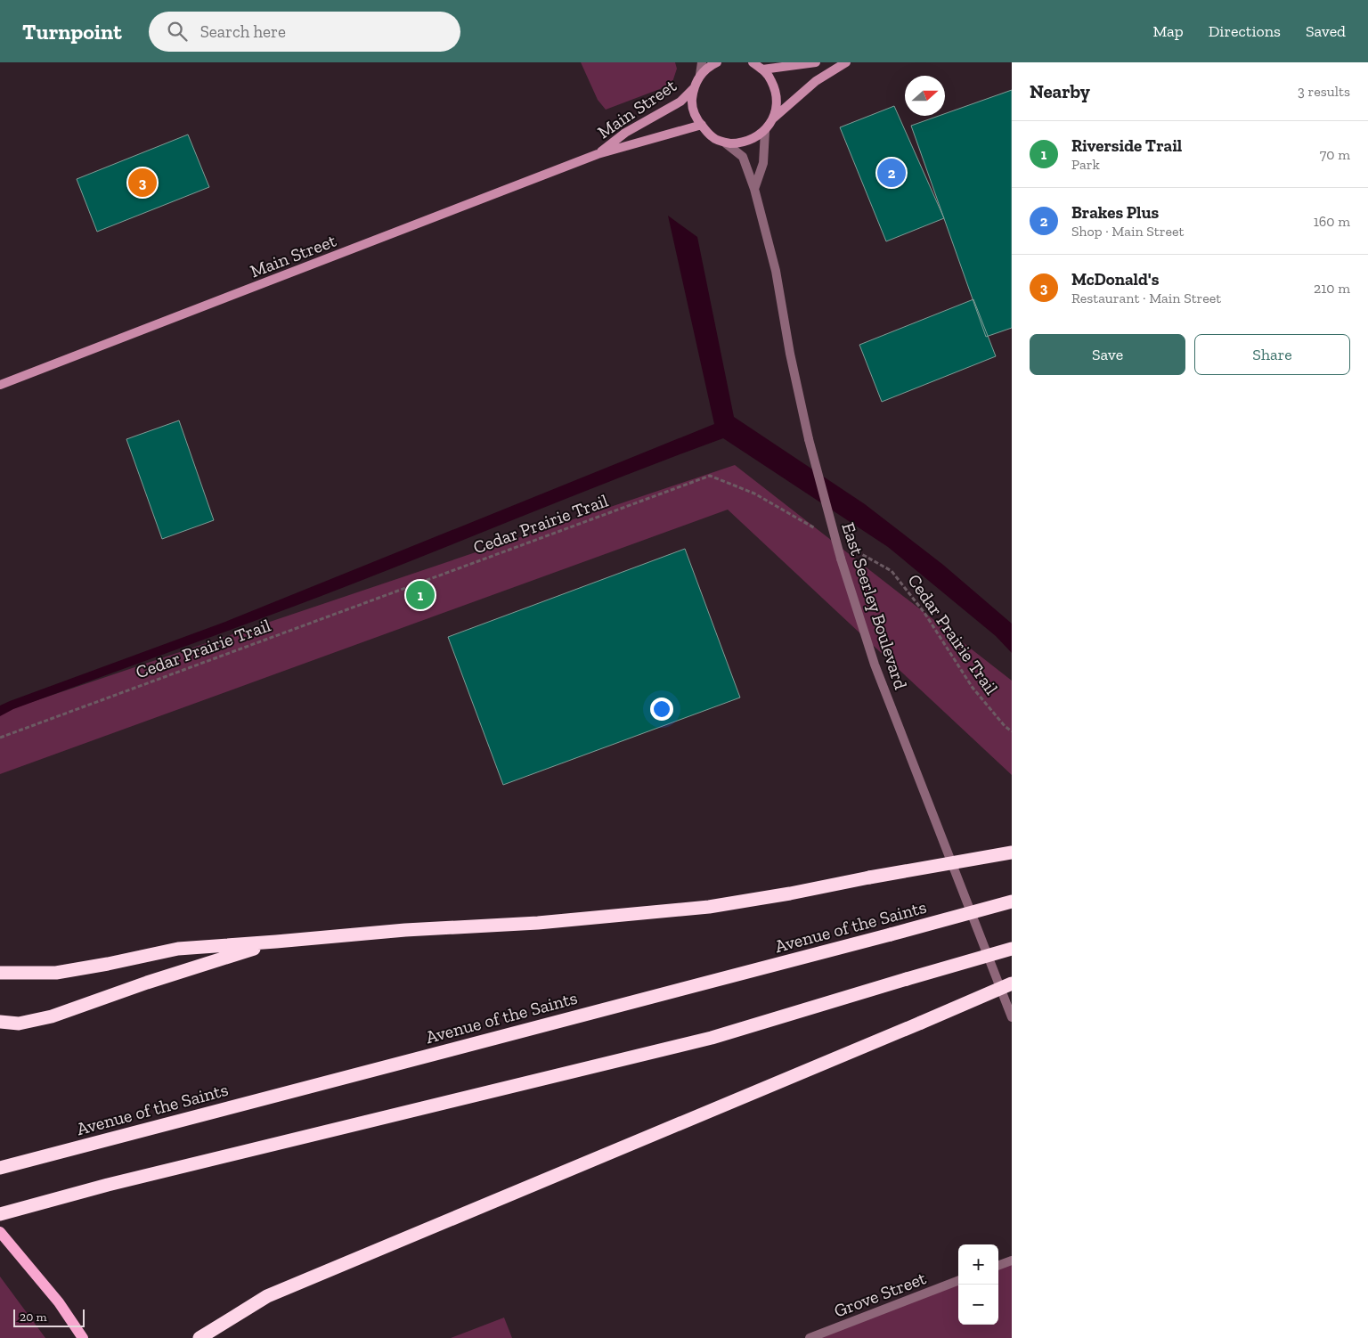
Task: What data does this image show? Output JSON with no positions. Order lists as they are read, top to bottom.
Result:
{
  "streets": {
    "highway": ["Avenue of the Saints"],
    "main road": ["Main Street"],
    "street": ["East Seerley Boulevard", "Grove Street"],
    "path": ["Cedar Prairie Trail"]
  },
  "scale_bar": "20 m",
  "north": "right",
  "page": {
    "header": "Turnpoint",
    "search": "Search here",
    "nav": ["Map", "Directions", "Saved"],
    "heading": ["Nearby", "3 results"],
    "list": [
      {
        "mark": "1",
        "name": "Riverside Trail",
        "note": "Park",
        "value": "70 m"
      },
      {
        "mark": "2",
        "name": "Brakes Plus",
        "note": "Shop · Main Street",
        "value": "160 m"
      },
      {
        "mark": "3",
        "name": "McDonald's",
        "note": "Restaurant · Main Street",
        "value": "210 m"
      }
    ],
    "pins": ["2", "3", "1"],
    "buttons": ["Save", "Share"],
    "map_buttons": ["+", "−"],
    "scale": "20 m"
  }
}
